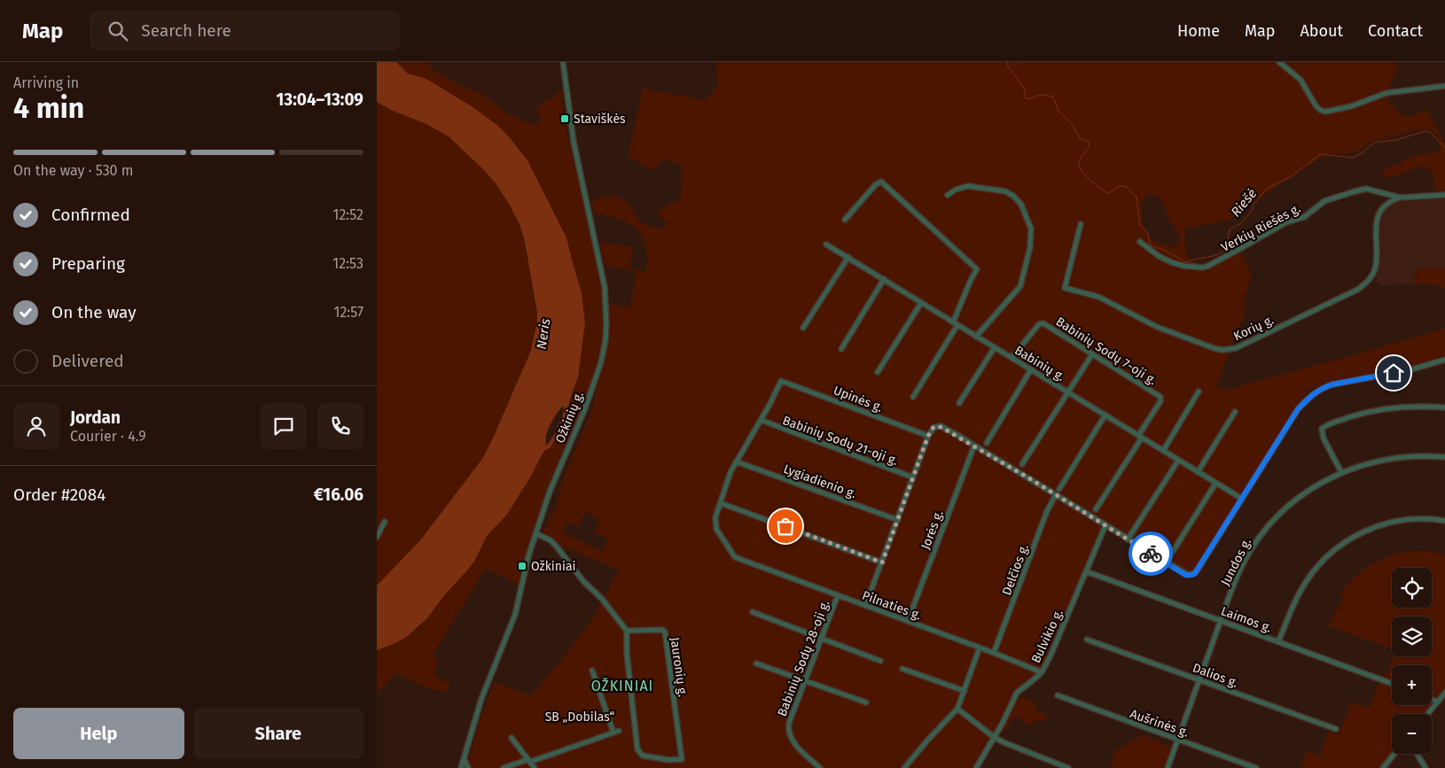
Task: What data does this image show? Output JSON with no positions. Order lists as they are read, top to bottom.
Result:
{
  "streets": {
    "street": [
      "Verkių Riešės g.",
      "Korių g.",
      "Babinių Sodų 7-oji g.",
      "Babinių g.",
      "Upinės g.",
      "Ožkinių g.",
      "Babinių Sodų 21-oji g.",
      "Lygiadienio g.",
      "Jorės g.",
      "Jundos g.",
      "Delčios g.",
      "Pilnaties g.",
      "Laimos g.",
      "Bulvikio g.",
      "Babinių Sodų 28-oji g.",
      "Jauronių g.",
      "Dalios g.",
      "Aušrinės g."
    ]
  },
  "crossings": [
    ["Verkių Riešės g.", "Korių g."],
    ["Babinių Sodų 7-oji g.", "Babinių g."],
    ["Upinės g.", "Babinių Sodų 21-oji g."],
    ["Jorės g.", "Pilnaties g."],
    ["Jundos g.", "Laimos g."],
    ["Jundos g.", "Dalios g."],
    ["Jundos g.", "Aušrinės g."],
    ["Delčios g.", "Pilnaties g."],
    ["Pilnaties g.", "Bulvikio g."],
    ["Pilnaties g.", "Babinių Sodų 28-oji g."],
    ["Laimos g.", "Bulvikio g."]
  ],
  "districts": ["OŽKINIAI"],
  "water": ["Riešė", "Neris"],
  "parks": ["SB „Dobilas“"],
  "places": {
    "transit": ["Staviškės", "Ožkiniai"]
  },
  "page": {
    "header": "Map",
    "search": "Search here",
    "nav": [
      "Home",
      "Map",
      "About",
      "Contact"
    ],
    "heading": ["4 min", "Arriving in", "13:04–13:09"],
    "panel": [
      "Jordan",
      "Courier · 4.9",
      "Order #2084",
      "€16.06"
    ],
    "bar": "On the way · 530 m",
    "list": [
      ["Confirmed", "12:52"],
      ["Preparing", "12:53"],
      ["On the way", "12:57"],
      "Delivered"
    ],
    "map_buttons": ["+", "−"],
    "buttons": ["Help", "Share"]
  }
}
